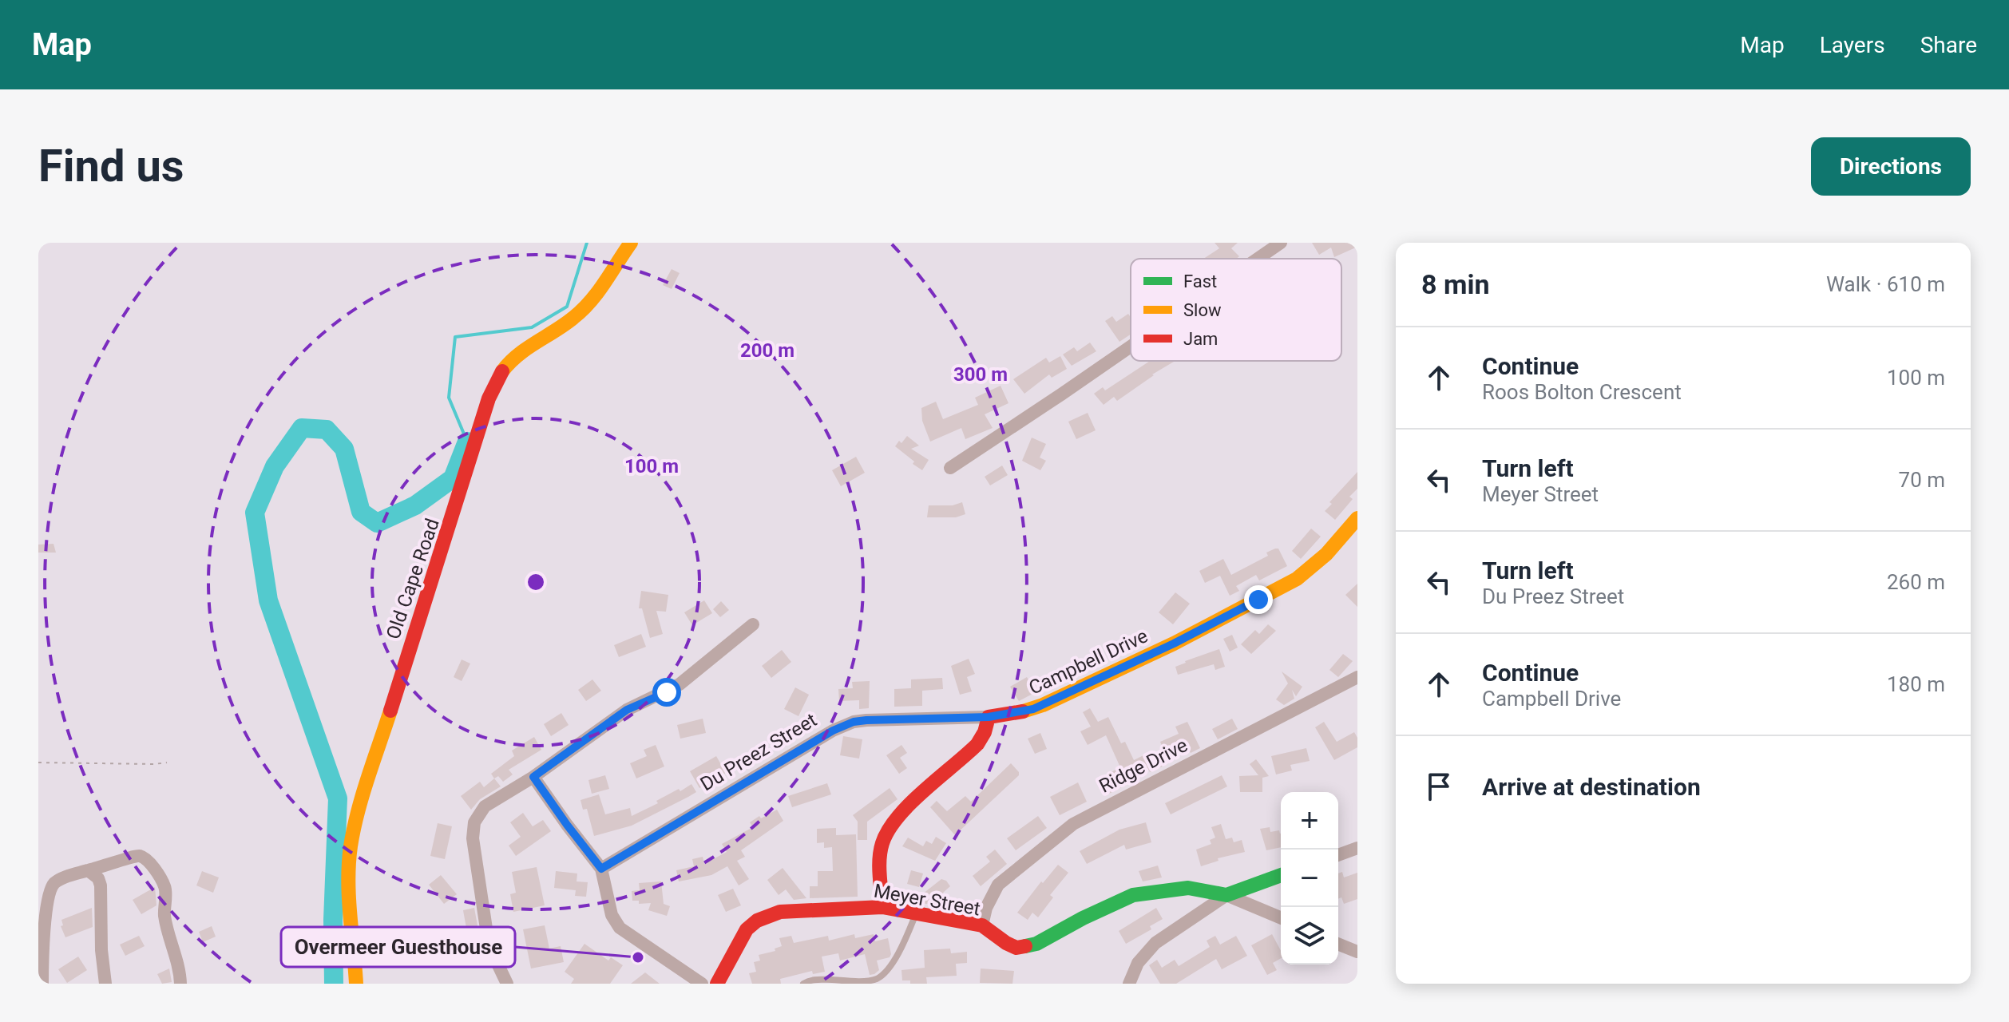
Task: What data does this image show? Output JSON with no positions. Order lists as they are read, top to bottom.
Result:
{
  "streets": {
    "street": [
      "Old Cape Road",
      "Campbell Drive",
      "Du Preez Street",
      "Ridge Drive",
      "Meyer Street"
    ]
  },
  "crossings": [
    ["Campbell Drive", "Du Preez Street"],
    ["Ridge Drive", "Meyer Street"]
  ],
  "places": ["Overmeer Guesthouse"],
  "legend": ["Fast", "Slow", "Jam"],
  "page": {
    "header": "Map",
    "nav": ["Map", "Layers", "Share"],
    "buttons": "Directions",
    "title": "Find us",
    "heading": ["8 min", "Walk · 610 m"],
    "list": [
      ["Continue", "Roos Bolton Crescent", "100 m"],
      ["Turn left", "Meyer Street", "70 m"],
      ["Turn left", "Du Preez Street", "260 m"],
      ["Continue", "Campbell Drive", "180 m"],
      "Arrive at destination"
    ],
    "map_buttons": ["+", "−"]
  },
  "rings": ["200 m", "300 m", "100 m"]
}
